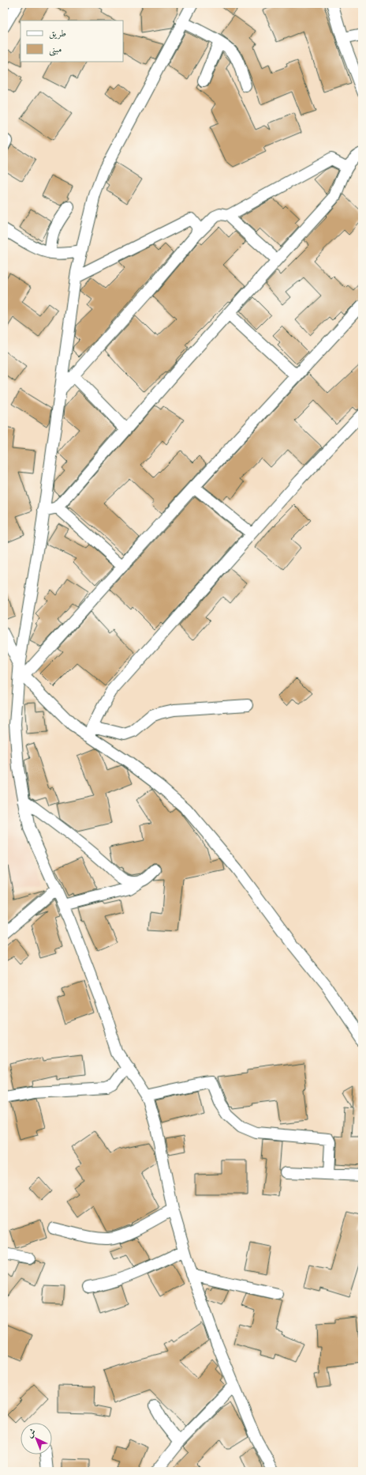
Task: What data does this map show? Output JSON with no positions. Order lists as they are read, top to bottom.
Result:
{
  "legend": ["طريق", "مبنى"],
  "north": "top left"
}
